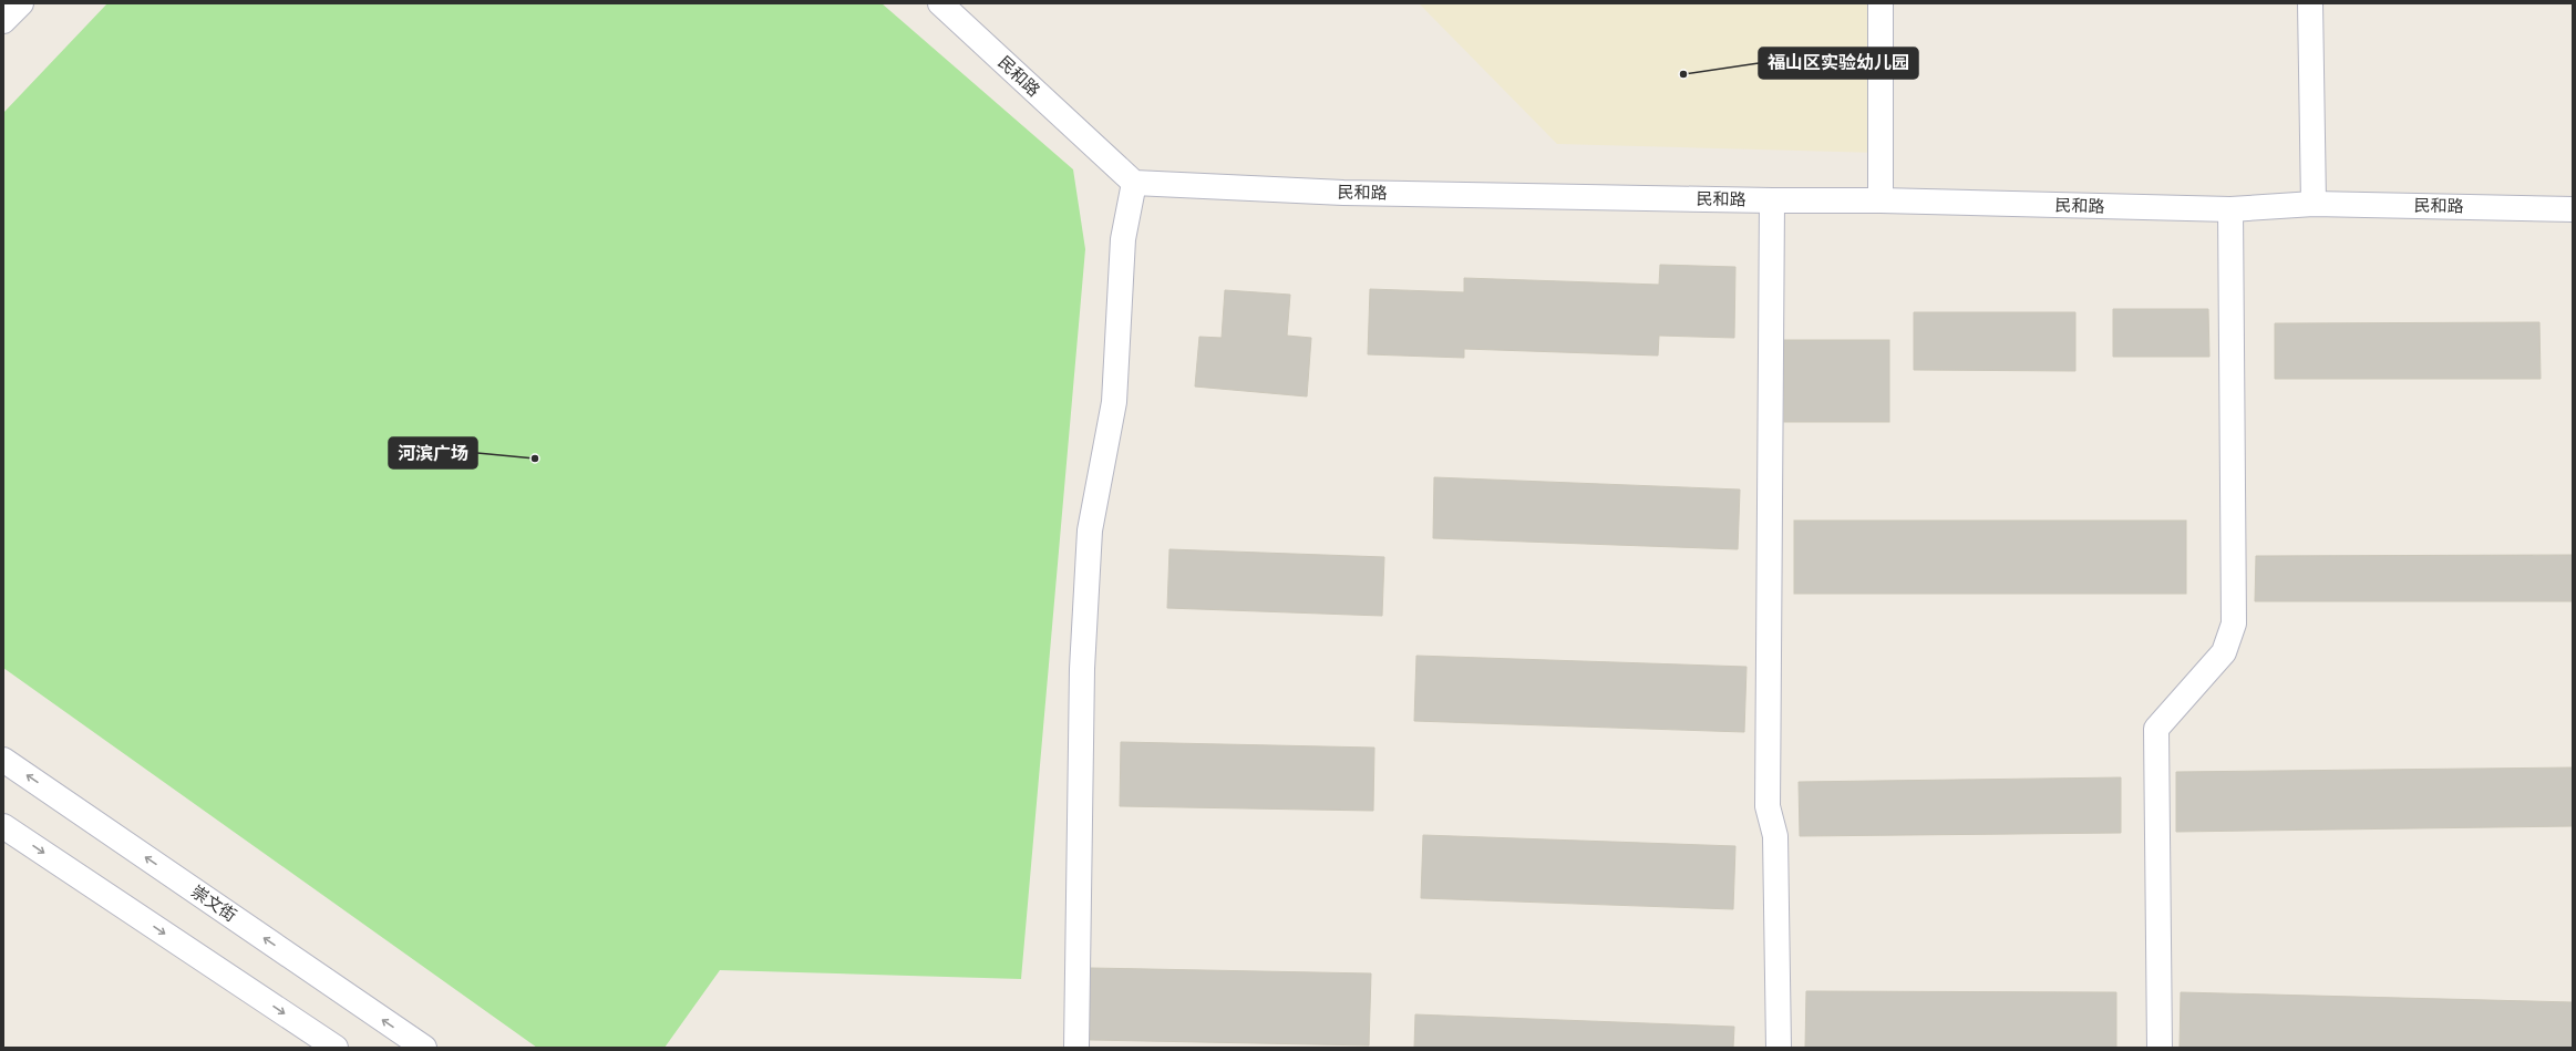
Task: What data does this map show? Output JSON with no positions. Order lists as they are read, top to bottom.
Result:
{
  "streets": {
    "street": ["民和路", "崇文街"]
  },
  "places": ["福山区实验幼儿园", "河滨广场"]
}
